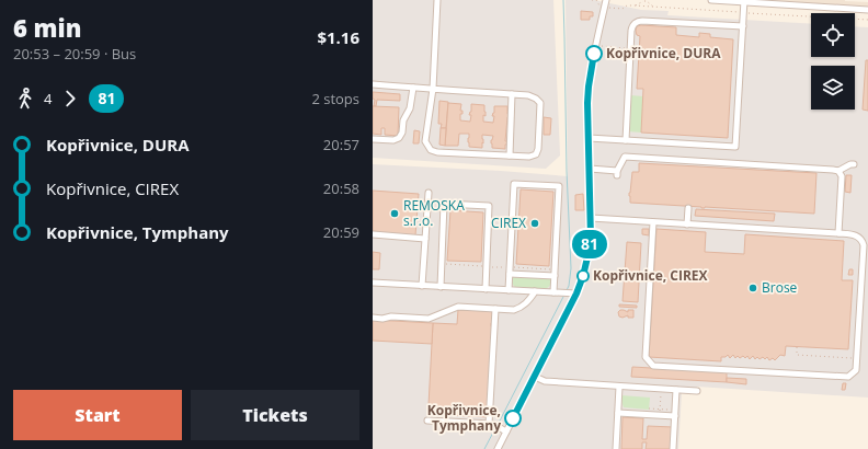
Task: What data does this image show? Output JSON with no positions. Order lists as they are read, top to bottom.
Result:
{
  "places": [
    "Kopřivnice, DURA",
    "REMOSKA s.r.o.",
    "CIREX",
    "Kopřivnice, CIREX",
    "Brose",
    "Kopřivnice, Tymphany"
  ],
  "lines": ["bus line 81"],
  "page": {
    "heading": ["6 min", "20:53 – 20:59 · Bus", "$1.16"],
    "on_map": "81",
    "legs": ["4", "81", "2 stops"],
    "list": [
      {
        "name": "Kopřivnice, DURA",
        "value": "20:57"
      },
      {
        "name": "Kopřivnice, CIREX",
        "value": "20:58"
      },
      {
        "name": "Kopřivnice, Tymphany",
        "value": "20:59"
      }
    ],
    "buttons": ["Start", "Tickets"]
  }
}
